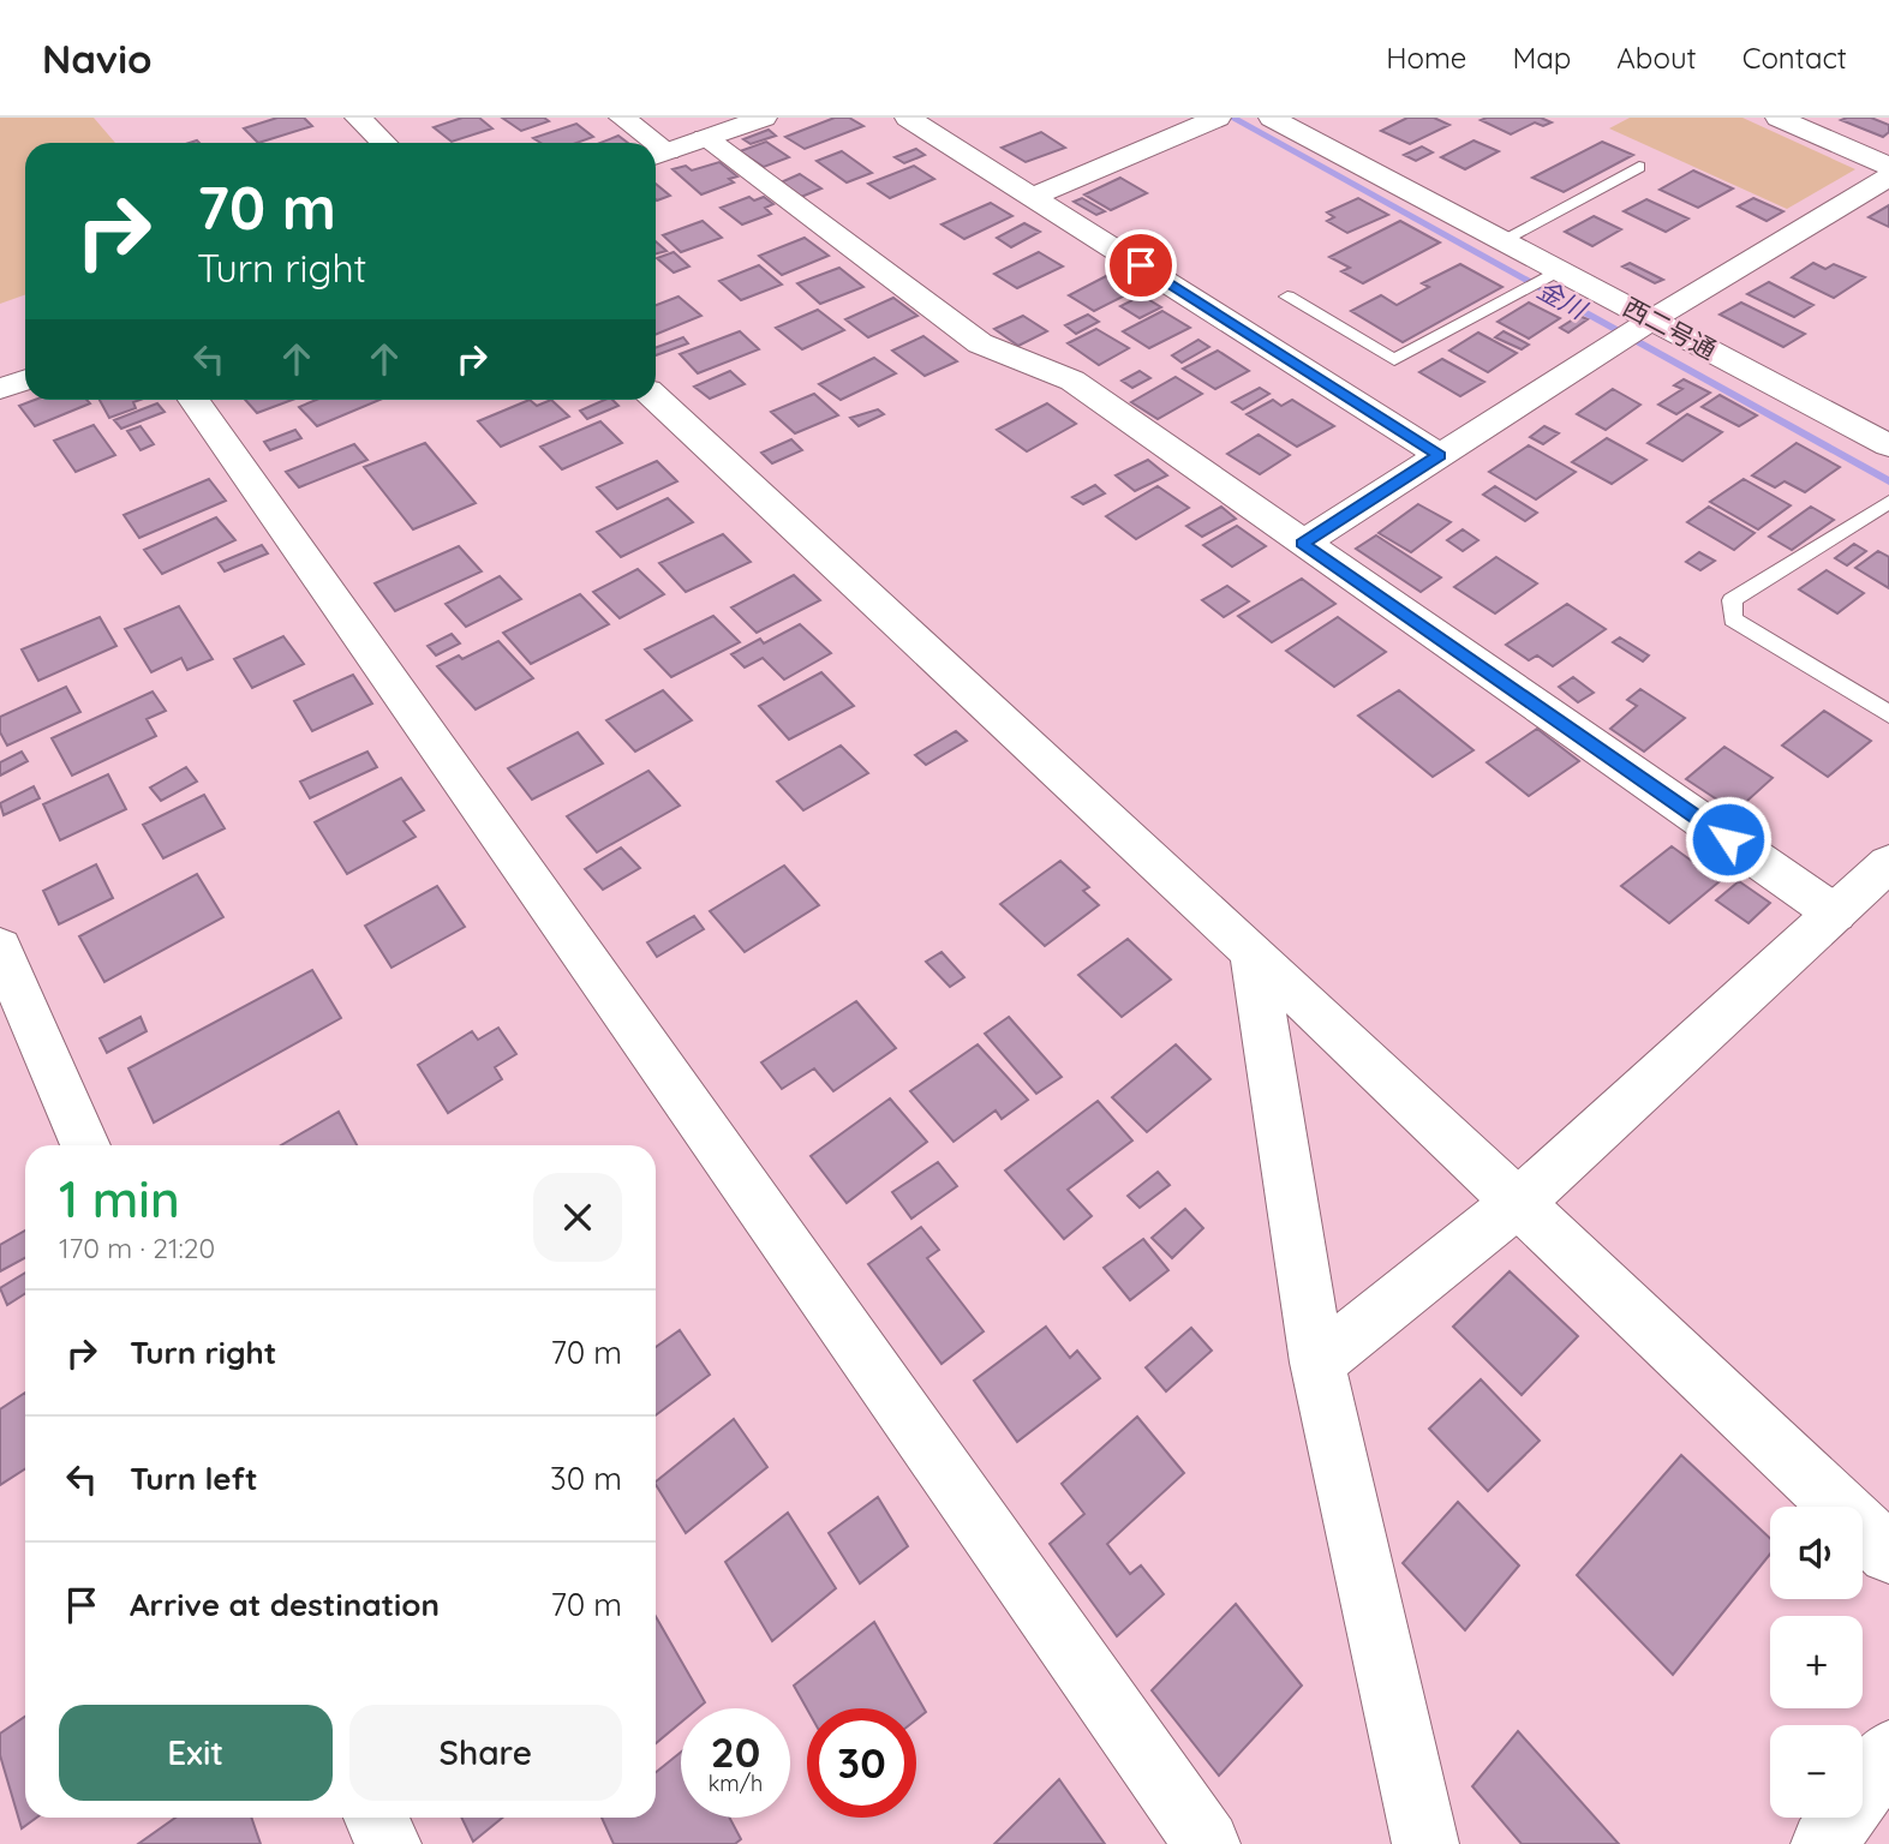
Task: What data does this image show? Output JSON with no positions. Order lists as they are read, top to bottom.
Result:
{
  "streets": {
    "street": ["西二号通"]
  },
  "water": ["金川"],
  "page": {
    "header": "Navio",
    "nav": [
      "Home",
      "Map",
      "About",
      "Contact"
    ],
    "turn": ["70 m", "Turn right"],
    "heading": ["1 min", "170 m · 21:20"],
    "list": [
      {
        "name": "Turn right",
        "value": "70 m"
      },
      {
        "name": "Turn left",
        "value": "30 m"
      },
      {
        "name": "Arrive at destination",
        "value": "70 m"
      }
    ],
    "map_buttons": ["+", "−"],
    "buttons": ["Exit", "Share"],
    "speed": "20 km/h",
    "limit": "30"
  }
}
